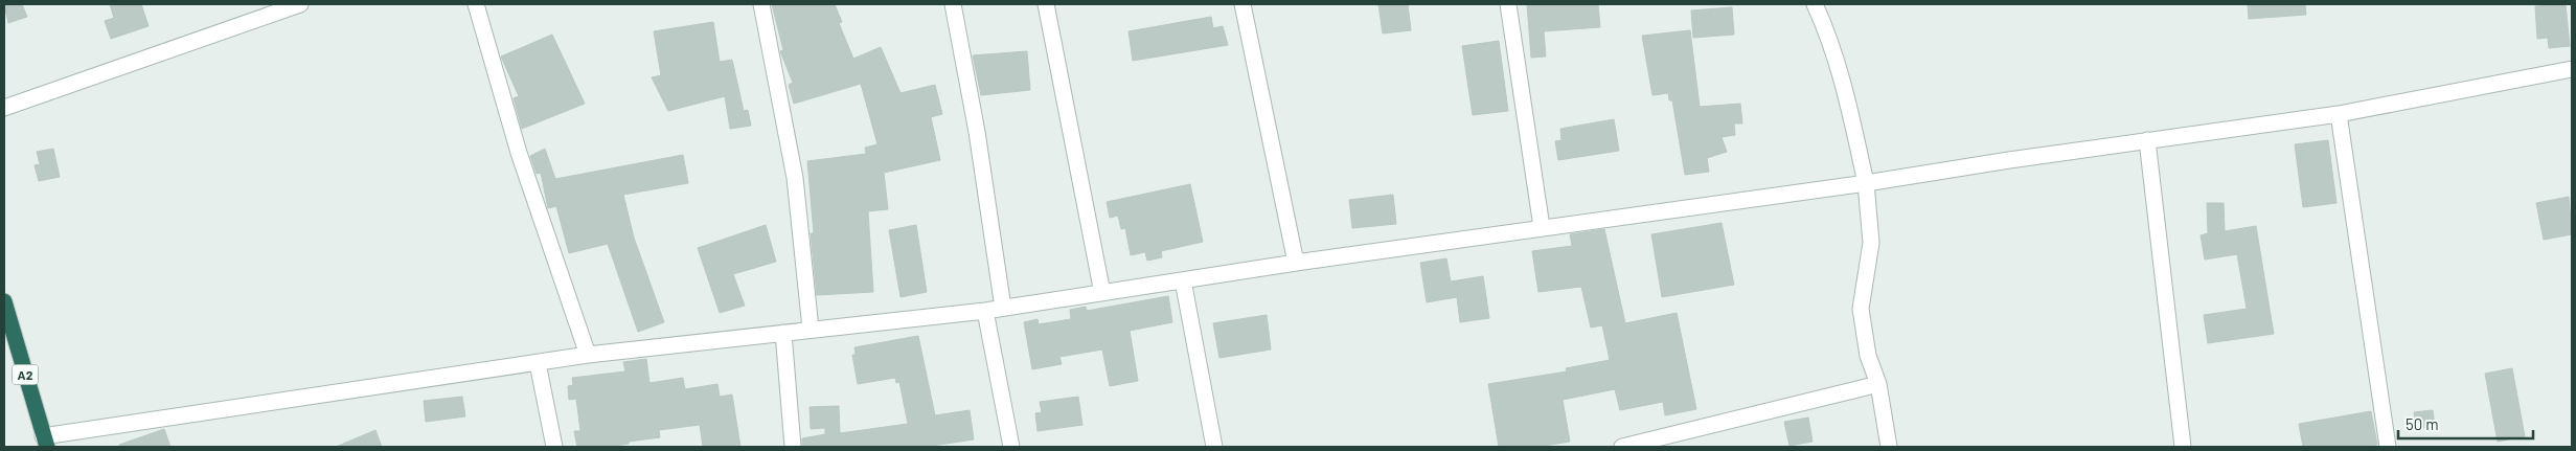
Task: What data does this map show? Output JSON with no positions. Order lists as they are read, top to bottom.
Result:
{
  "streets": {
    "highway": ["A2"]
  },
  "scale_bar": "50 m"
}
